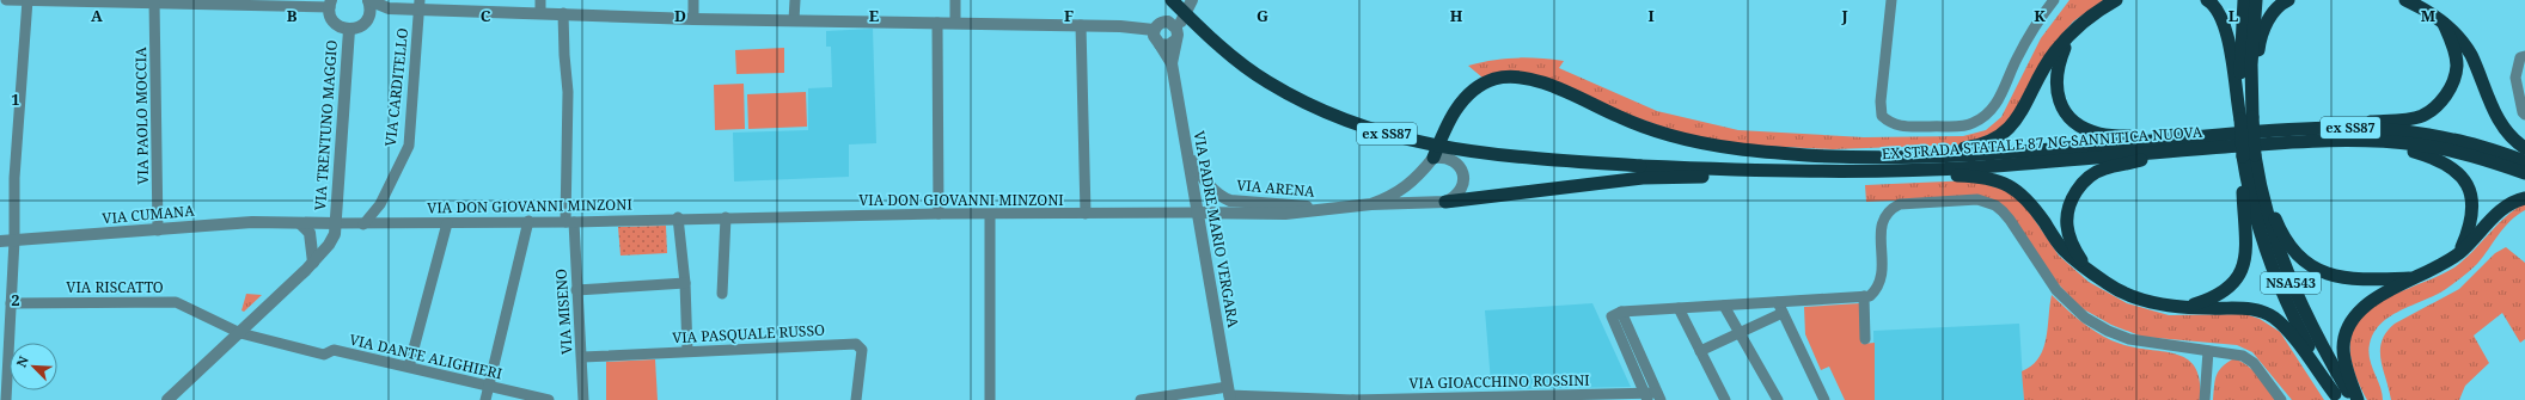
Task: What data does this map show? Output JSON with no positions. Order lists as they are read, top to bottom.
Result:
{
  "streets": {
    "highway": ["ex SS87", "EX STRADA STATALE 87 NC SANNITICA NUOVA", "NSA543"],
    "street": [
      "VIA CARDITELLO",
      "VIA PAOLO MOCCIA",
      "VIA TRENTUNO MAGGIO",
      "VIA ARENA",
      "VIA DON GIOVANNI MINZONI",
      "VIA CUMANA",
      "VIA PADRE MARIO VERGARA",
      "VIA RISCATTO",
      "VIA MISENO",
      "VIA PASQUALE RUSSO",
      "VIA DANTE ALIGHIERI",
      "VIA GIOACCHINO ROSSINI"
    ]
  },
  "crossings": [
    ["VIA CARDITELLO", "VIA DON GIOVANNI MINZONI"],
    ["VIA PAOLO MOCCIA", "VIA CUMANA"],
    ["VIA TRENTUNO MAGGIO", "VIA DON GIOVANNI MINZONI"],
    ["VIA TRENTUNO MAGGIO", "VIA CUMANA"],
    ["VIA TRENTUNO MAGGIO", "VIA RISCATTO"],
    ["VIA TRENTUNO MAGGIO", "VIA DANTE ALIGHIERI"],
    ["VIA ARENA", "VIA DON GIOVANNI MINZONI"],
    ["VIA ARENA", "VIA PADRE MARIO VERGARA"],
    ["VIA DON GIOVANNI MINZONI", "VIA CUMANA"],
    ["VIA DON GIOVANNI MINZONI", "VIA PADRE MARIO VERGARA"],
    ["VIA DON GIOVANNI MINZONI", "VIA MISENO"],
    ["VIA PADRE MARIO VERGARA", "VIA GIOACCHINO ROSSINI"],
    ["VIA RISCATTO", "VIA DANTE ALIGHIERI"],
    ["VIA MISENO", "VIA PASQUALE RUSSO"]
  ],
  "north": "top left",
  "grid": {
    "columns": [
      "A",
      "B",
      "C",
      "D",
      "E",
      "F",
      "G",
      "H",
      "I",
      "J",
      "K",
      "L",
      "M"
    ],
    "rows": ["1", "2"]
  }
}
